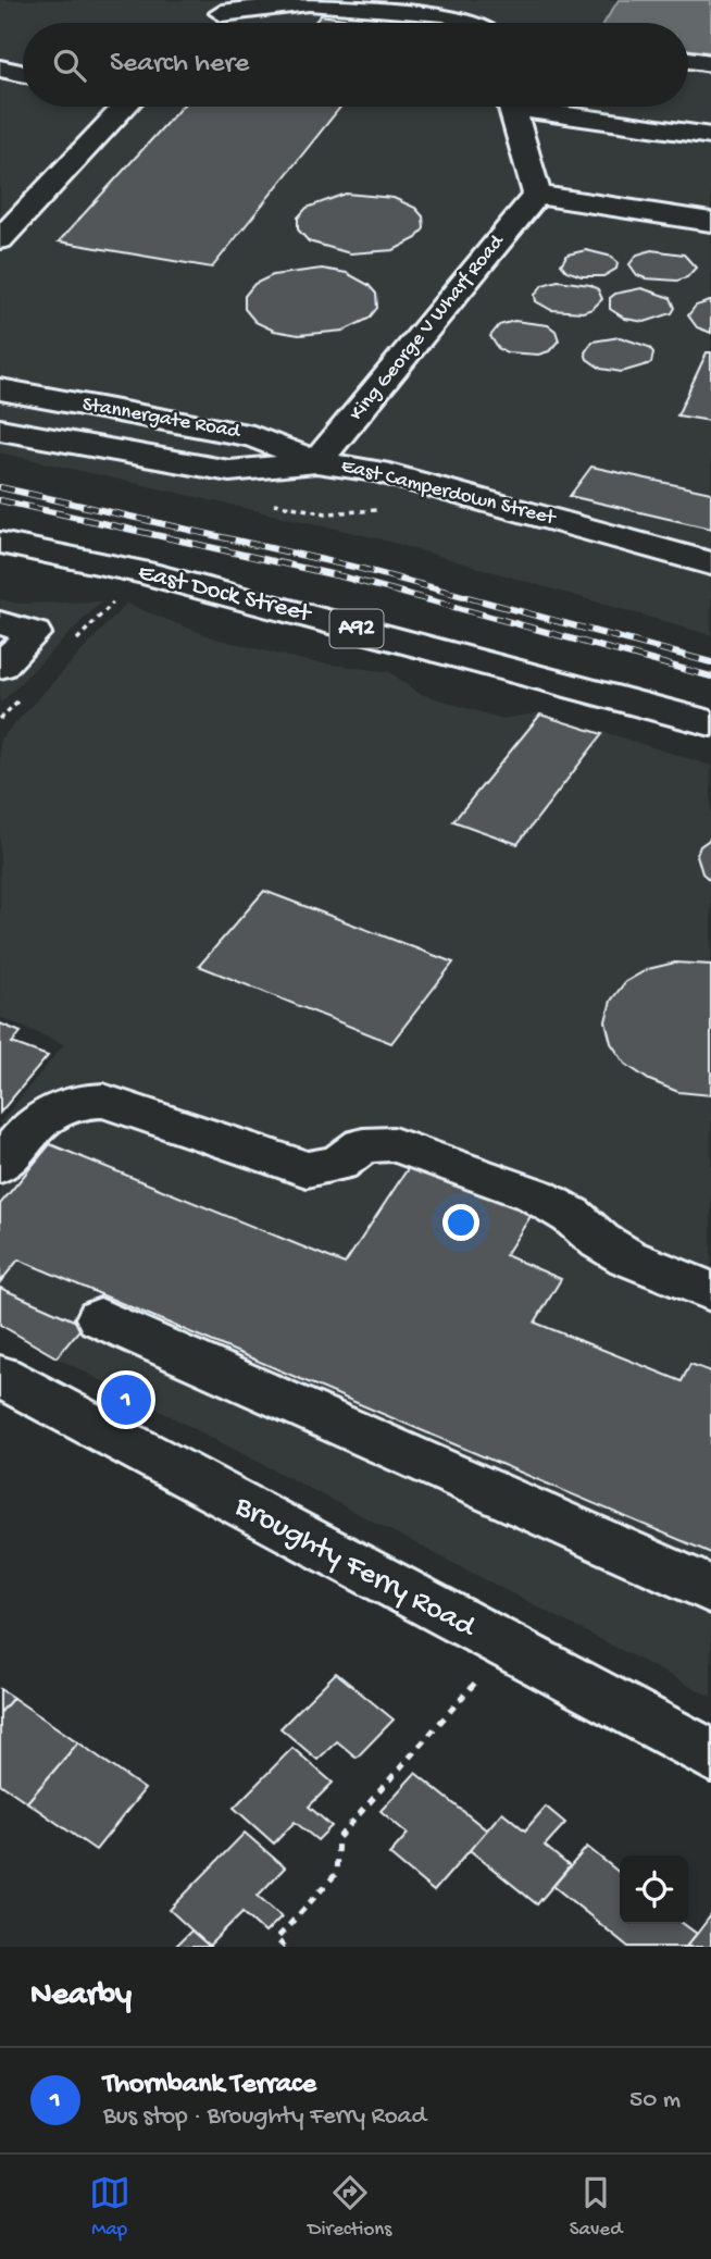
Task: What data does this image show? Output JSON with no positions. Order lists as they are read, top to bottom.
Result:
{
  "streets": {
    "main road": [
      "King George V Wharf Road",
      "Stannergate Road",
      "East Camperdown Street",
      "East Dock Street",
      "A92",
      "Broughty Ferry Road"
    ]
  },
  "crossings": [
    ["King George V Wharf Road", "Stannergate Road"],
    ["King George V Wharf Road", "East Camperdown Street"],
    ["Stannergate Road", "East Camperdown Street"]
  ],
  "page": {
    "search": "Search here",
    "pins": "1",
    "heading": "Nearby",
    "list": [
      {
        "mark": "1",
        "name": "Thornbank Terrace",
        "note": "Bus stop · Broughty Ferry Road",
        "value": "50 m"
      }
    ],
    "nav": ["Map", "Directions", "Saved"]
  }
}
